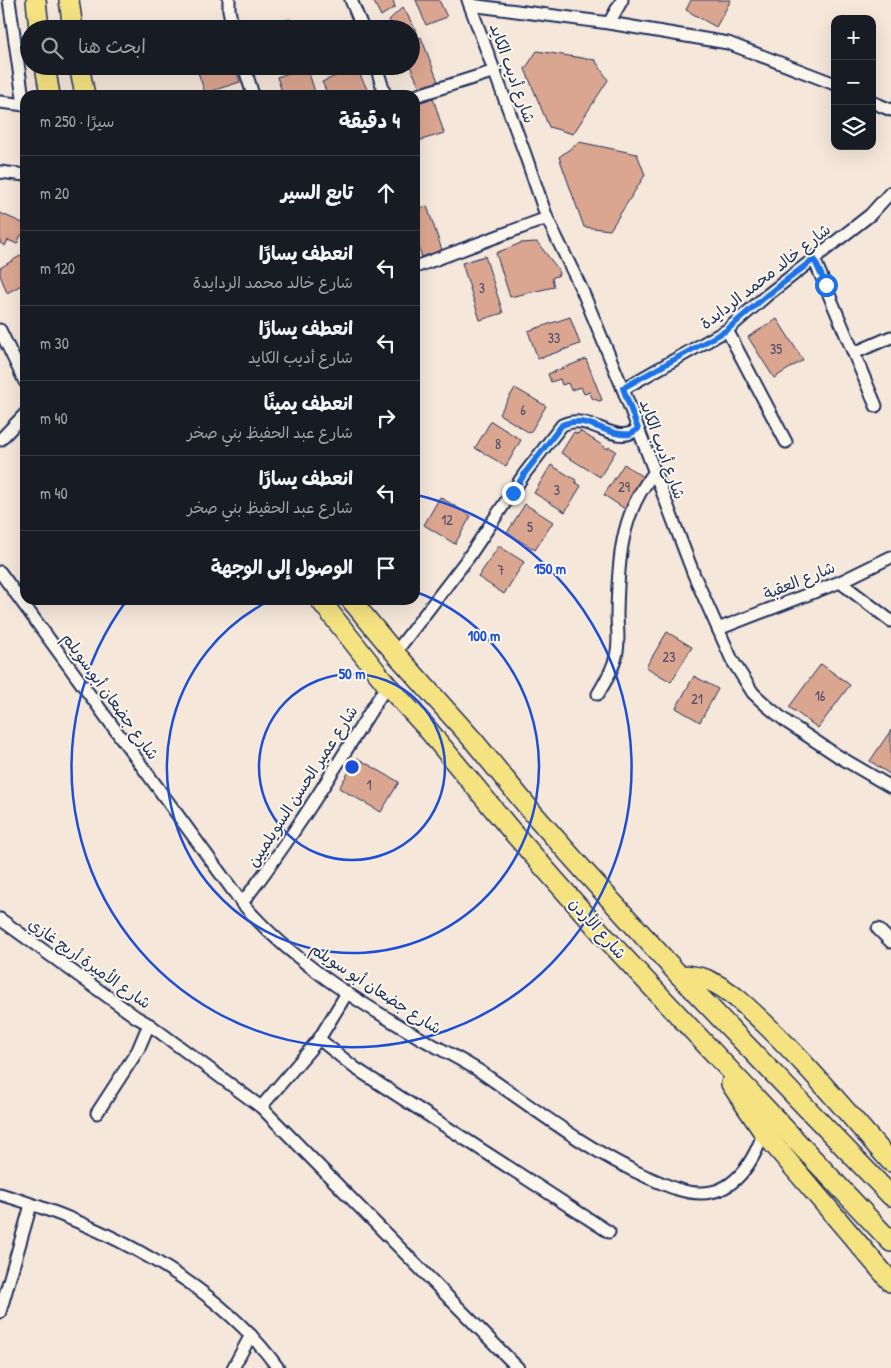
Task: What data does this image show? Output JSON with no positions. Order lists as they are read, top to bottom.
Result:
{
  "streets": {
    "highway": ["شارع الأردن"],
    "street": [
      "شارع أديب الكايد",
      "شارع خالد محمد الردايدة",
      "شارع العقبة",
      "شارع جضعان أبو سويلم",
      "شارع عمير الحسن السويلميين",
      "شارع الأميرة أريج غازي"
    ]
  },
  "crossings": [
    ["شارع أديب الكايد", "شارع خالد محمد الردايدة"],
    ["شارع أديب الكايد", "شارع العقبة"],
    ["شارع جضعان أبو سويلم", "شارع عمير الحسن السويلميين"],
    ["شارع جضعان أبو سويلم", "شارع الأردن"],
    ["شارع عمير الحسن السويلميين", "شارع الأردن"]
  ],
  "house_numbers": [
    "3",
    "33",
    "35",
    "6",
    "8",
    "29",
    "3",
    "12",
    "5",
    "7",
    "23",
    "16",
    "21",
    "1"
  ],
  "page": {
    "map_buttons": ["+", "−"],
    "search": "ابحث هنا",
    "heading": ["4 دقيقة", "سيرًا · 250 m"],
    "list": [
      ["تابع السير", "20 m"],
      ["انعطف يسارًا", "شارع خالد محمد الردايدة", "120 m"],
      ["انعطف يسارًا", "شارع أديب الكايد", "30 m"],
      ["انعطف يمينًا", "شارع عبد الحفيظ بني صخر", "40 m"],
      ["انعطف يسارًا", "شارع عبد الحفيظ بني صخر", "40 m"],
      "الوصول إلى الوجهة"
    ]
  },
  "rings": ["150 m", "100 m", "50 m"]
}
